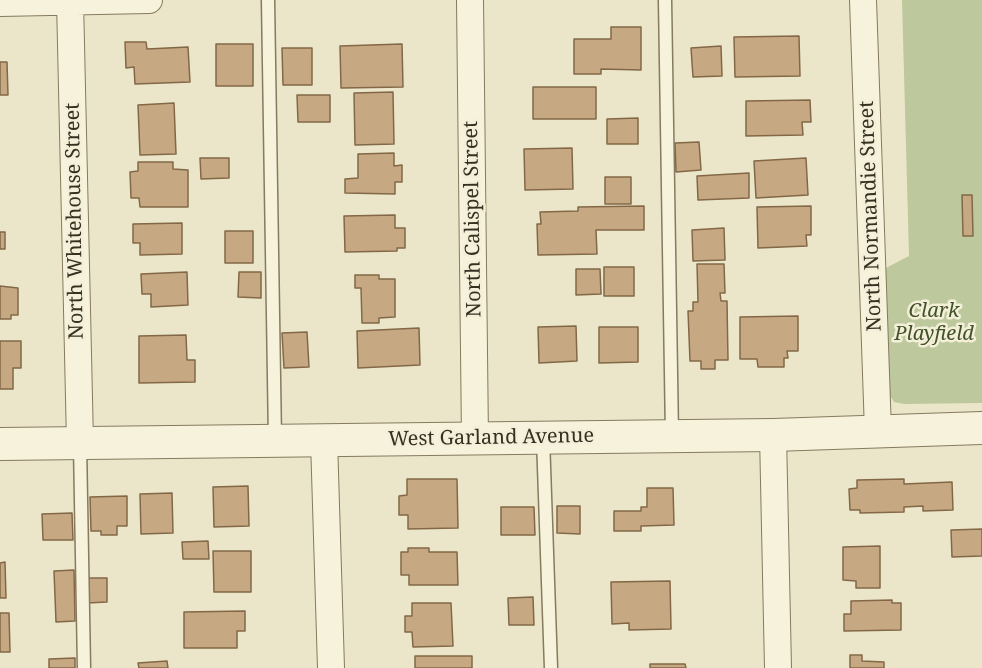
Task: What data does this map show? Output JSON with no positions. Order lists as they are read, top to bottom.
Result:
{
  "streets": {
    "street": [
      "North Normandie Street",
      "North Calispel Street",
      "North Whitehouse Street",
      "West Garland Avenue"
    ]
  },
  "crossings": [
    ["North Normandie Street", "West Garland Avenue"],
    ["North Calispel Street", "West Garland Avenue"],
    ["North Whitehouse Street", "West Garland Avenue"]
  ],
  "parks": ["Clark Playfield"]
}
